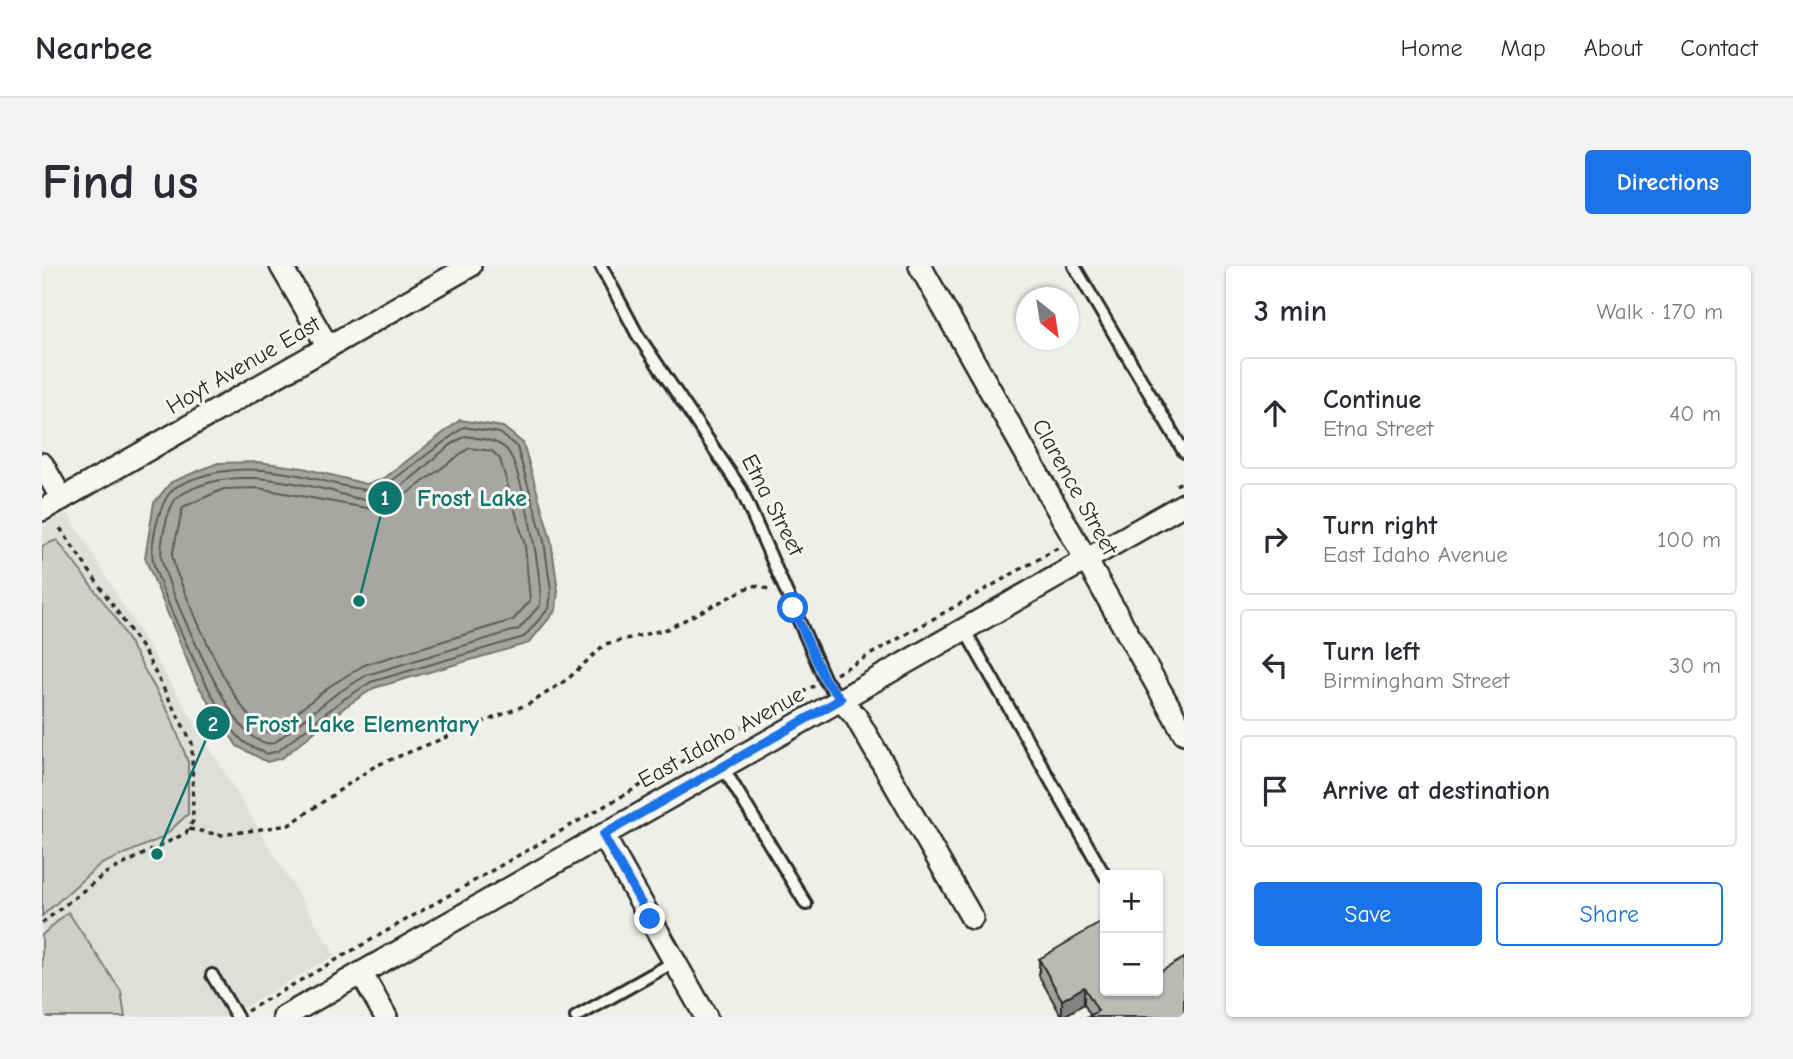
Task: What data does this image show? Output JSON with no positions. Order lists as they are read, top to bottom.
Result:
{
  "streets": {
    "street": [
      "Hoyt Avenue East",
      "Clarence Street",
      "Etna Street",
      "East Idaho Avenue"
    ]
  },
  "crossings": [
    ["Clarence Street", "East Idaho Avenue"],
    ["Etna Street", "East Idaho Avenue"]
  ],
  "places": ["Frost Lake", "Frost Lake Elementary"],
  "north": "bottom right",
  "page": {
    "header": "Nearbee",
    "nav": [
      "Home",
      "Map",
      "About",
      "Contact"
    ],
    "buttons": [
      "Directions",
      ["Save", "Share"]
    ],
    "title": "Find us",
    "heading": ["3 min", "Walk · 170 m"],
    "list": [
      ["Continue", "Etna Street", "40 m"],
      ["Turn right", "East Idaho Avenue", "100 m"],
      ["Turn left", "Birmingham Street", "30 m"],
      "Arrive at destination"
    ],
    "map_buttons": ["+", "−"]
  }
}
